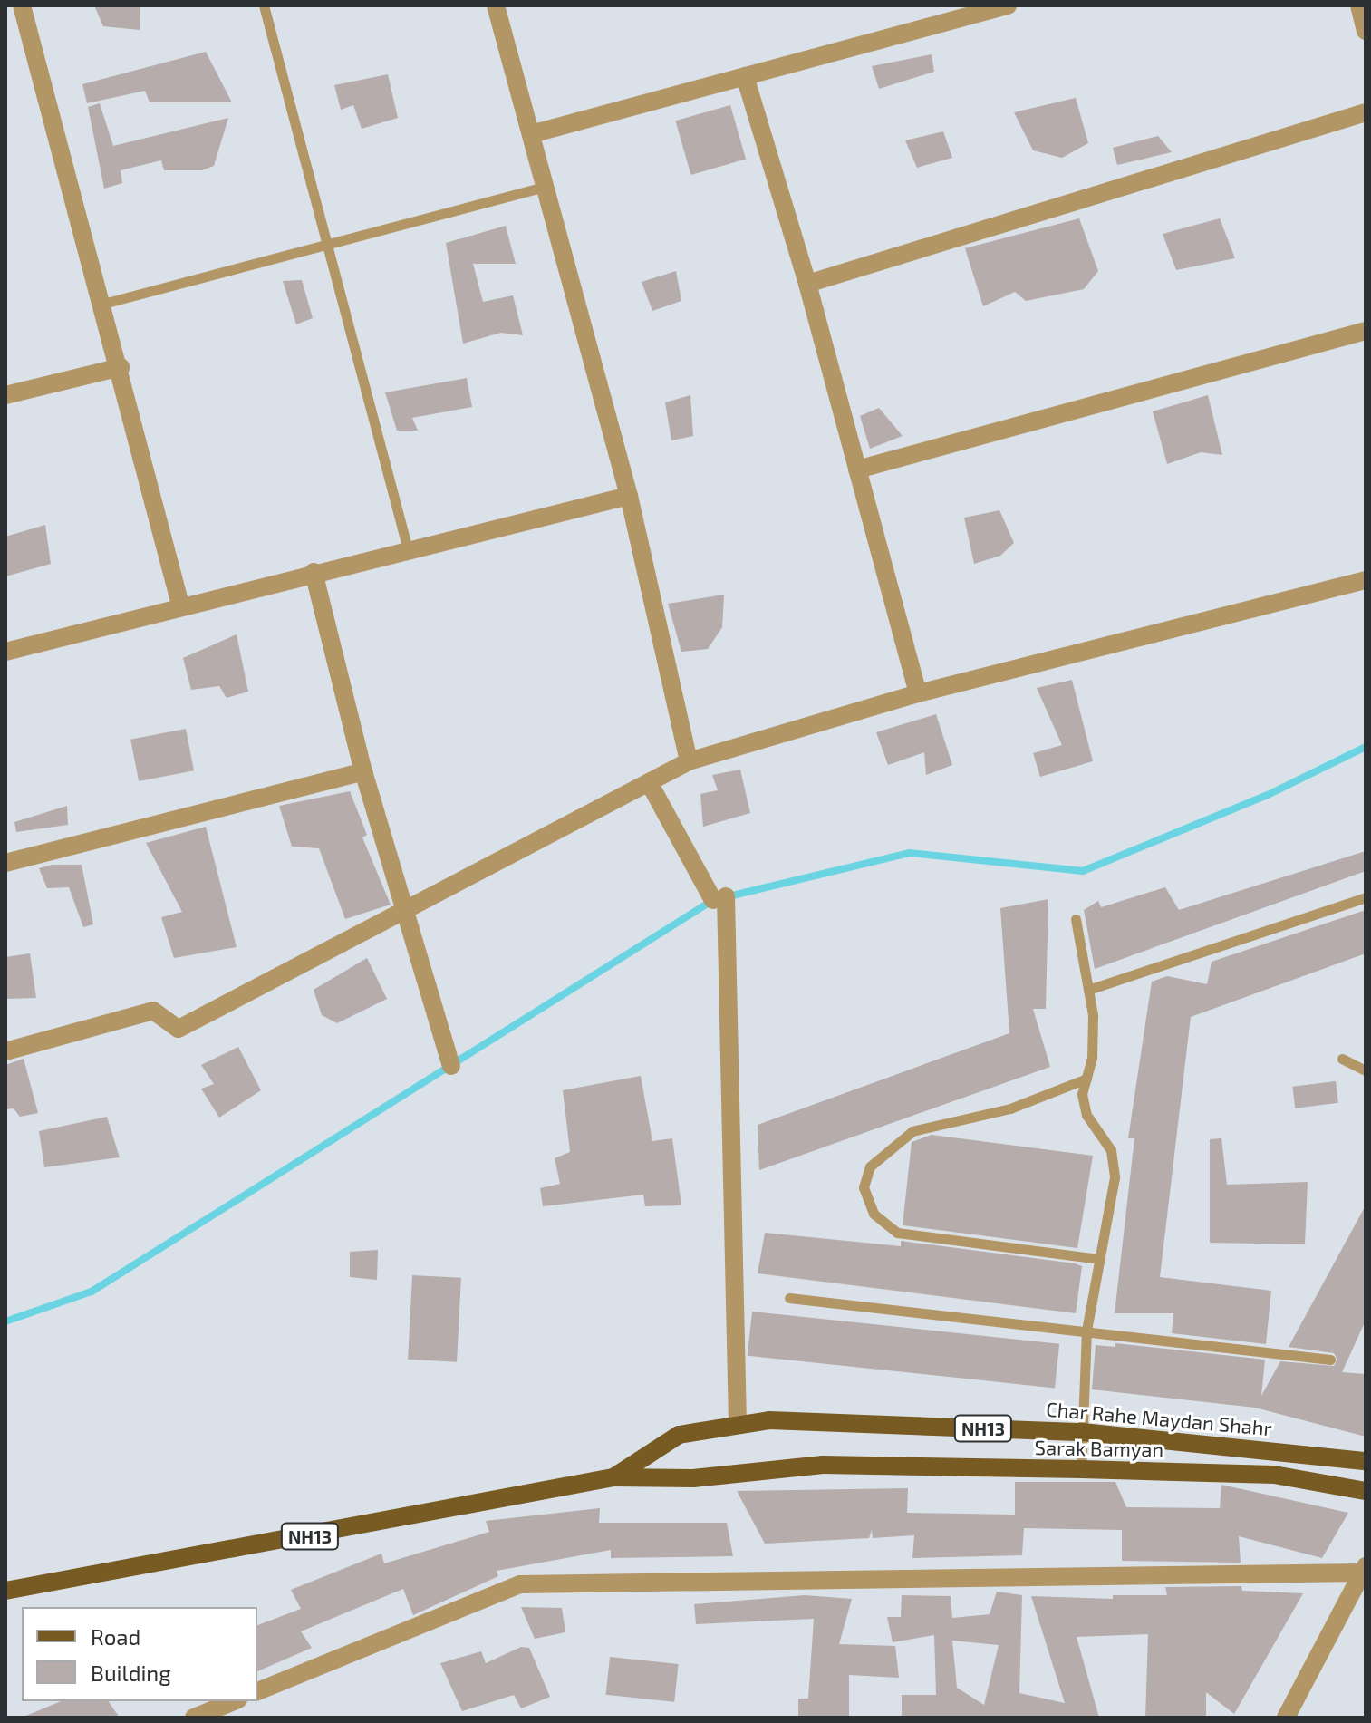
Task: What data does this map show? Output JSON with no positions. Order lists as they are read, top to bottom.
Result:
{
  "streets": {
    "main road": ["Char Rahe Maydan Shahr", "NH13", "Sarak Bamyan"]
  },
  "crossings": [
    ["Char Rahe Maydan Shahr", "NH13"],
    ["Char Rahe Maydan Shahr", "Sarak Bamyan"],
    ["NH13", "Sarak Bamyan"]
  ],
  "legend": ["Road", "Building"]
}
